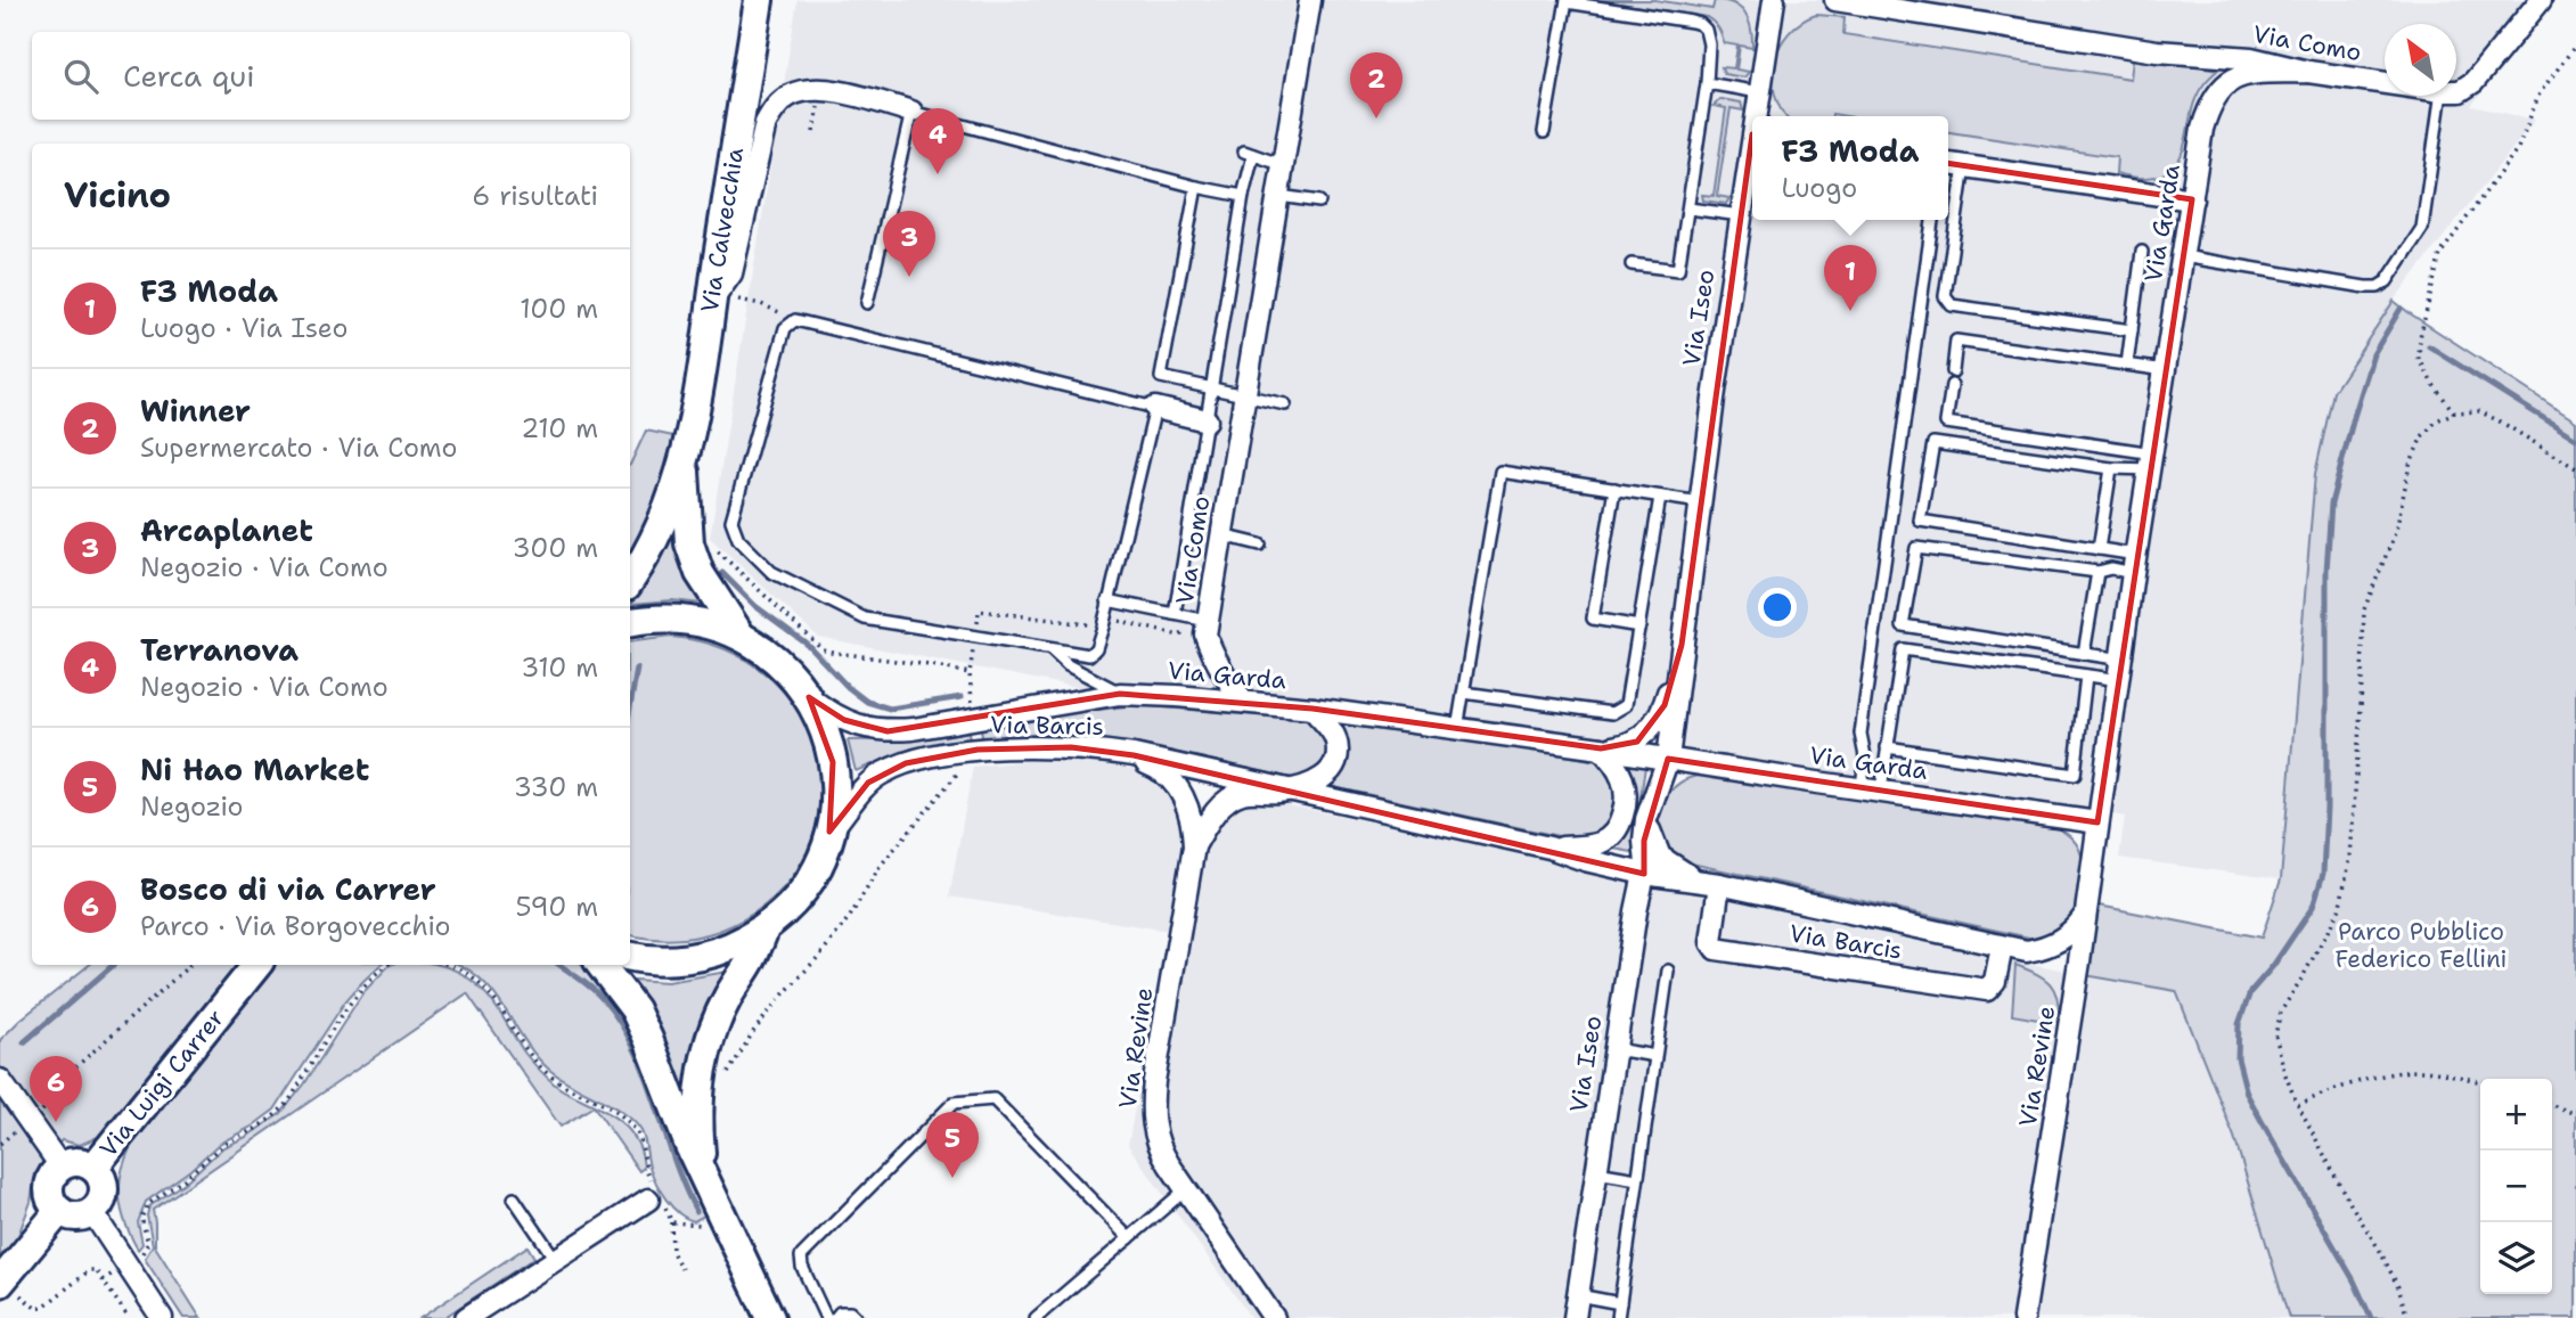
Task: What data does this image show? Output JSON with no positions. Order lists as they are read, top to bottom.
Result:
{
  "streets": {
    "main road": ["Via Calvecchia", "Via Luigi Carrer"],
    "street": [
      "Via Como",
      "Via Garda",
      "Via Iseo",
      "Via Barcis",
      "Via Revine"
    ]
  },
  "crossings": [
    ["Via Como", "Via Garda"],
    ["Via Garda", "Via Iseo"],
    ["Via Garda", "Via Barcis"],
    ["Via Garda", "Via Revine"],
    ["Via Iseo", "Via Barcis"],
    ["Via Barcis", "Via Revine"]
  ],
  "parks": ["Parco Pubblico Federico Fellini"],
  "north": "top left",
  "page": {
    "search": "Cerca qui",
    "pins": [
      "2",
      "4",
      "3",
      "1",
      "6",
      "5"
    ],
    "popup": ["F3 Moda", "Luogo"],
    "heading": ["Vicino", "6 risultati"],
    "list": [
      {
        "mark": "1",
        "name": "F3 Moda",
        "note": "Luogo · Via Iseo",
        "value": "100 m"
      },
      {
        "mark": "2",
        "name": "Winner",
        "note": "Supermercato · Via Como",
        "value": "210 m"
      },
      {
        "mark": "3",
        "name": "Arcaplanet",
        "note": "Negozio · Via Como",
        "value": "300 m"
      },
      {
        "mark": "4",
        "name": "Terranova",
        "note": "Negozio · Via Como",
        "value": "310 m"
      },
      {
        "mark": "5",
        "name": "Ni Hao Market",
        "note": "Negozio",
        "value": "330 m"
      },
      {
        "mark": "6",
        "name": "Bosco di via Carrer",
        "note": "Parco · Via Borgovecchio",
        "value": "590 m"
      }
    ],
    "map_buttons": ["+", "−"]
  }
}
